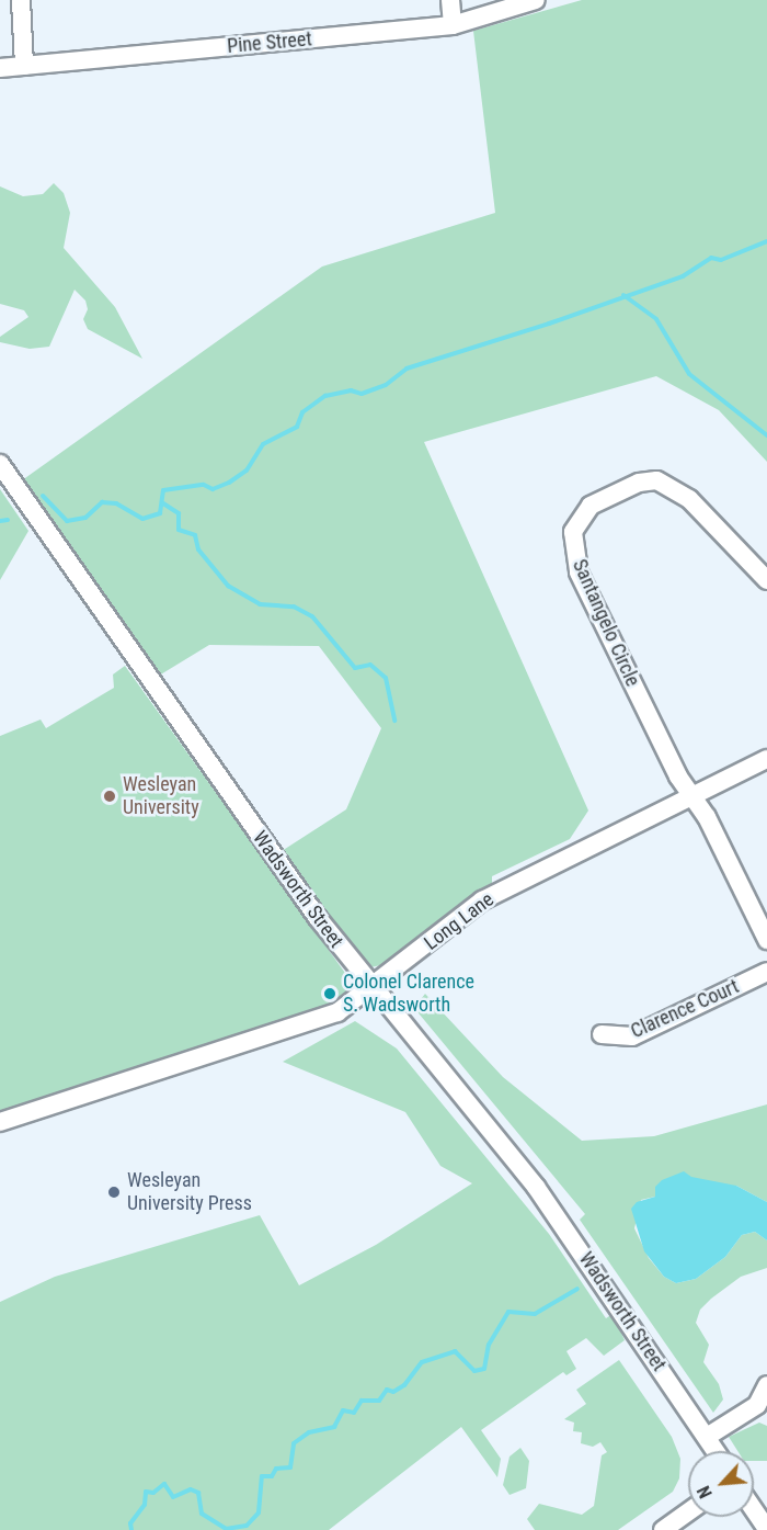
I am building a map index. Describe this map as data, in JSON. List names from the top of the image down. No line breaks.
{"streets":{"street":["Pine Street","Santangelo Circle","Wadsworth Street","Long Lane","Clarence Court"]},"crossings":[["Santangelo Circle","Long Lane"],["Wadsworth Street","Long Lane"]],"places":["Wesleyan University","Colonel Clarence S. Wadsworth","Wesleyan University Press"],"north":"bottom left"}
